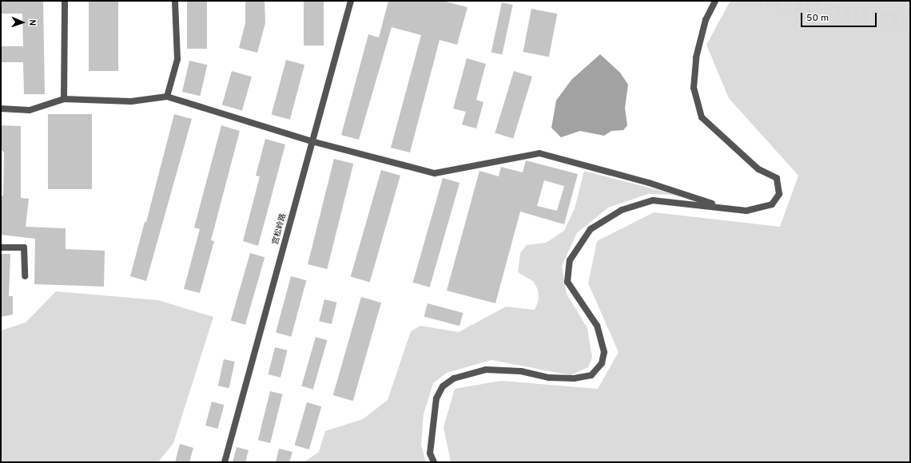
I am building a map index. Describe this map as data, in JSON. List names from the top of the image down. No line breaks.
{"streets":{"street":["宫松岭路"]},"scale_bar":"50 m","north":"right"}
